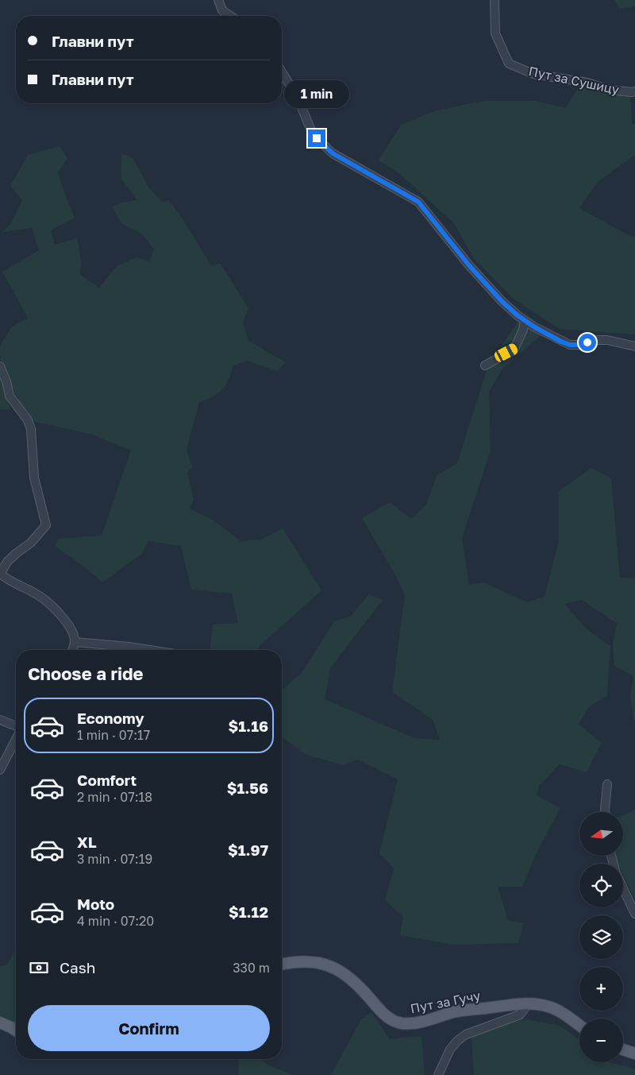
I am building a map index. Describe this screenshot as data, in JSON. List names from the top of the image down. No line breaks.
{"streets":{"main road":["Пут за Гучу"],"street":["Пут за Сушицу"]},"north":"left","page":{"banner":["Главни пут","Главни пут"],"bubble":"1 min","heading":"Choose a ride","list":[{"name":"Economy","note":"1 min · 07:17","value":"$1.16"},{"name":"Comfort","note":"2 min · 07:18","value":"$1.56"},{"name":"XL","note":"3 min · 07:19","value":"$1.97"},{"name":"Moto","note":"4 min · 07:20","value":"$1.12"}],"map_buttons":["+","−"],"pay":["Cash","330 m"],"buttons":"Confirm"}}
